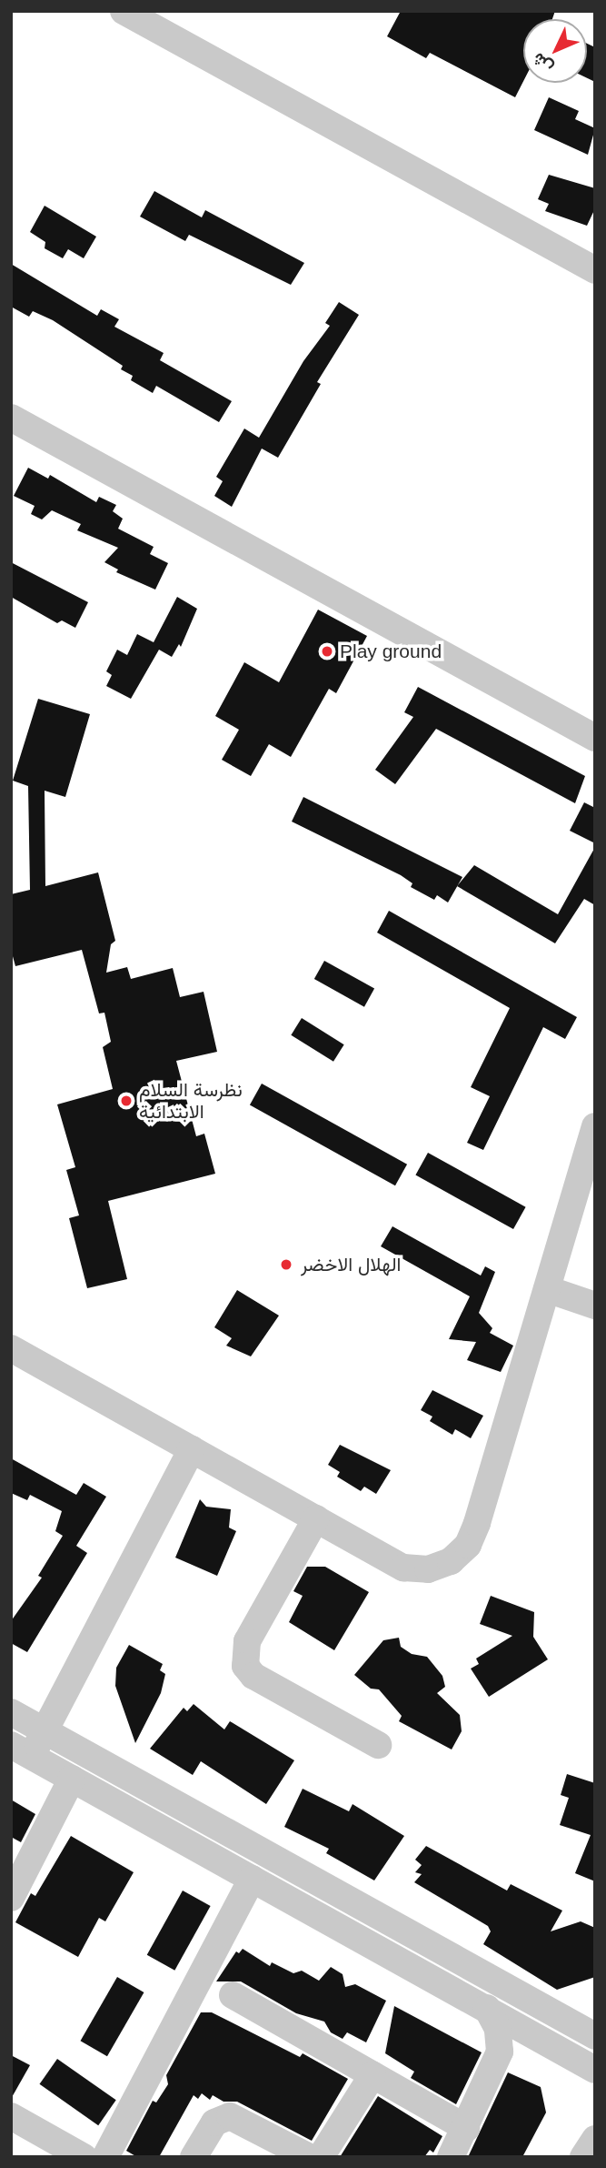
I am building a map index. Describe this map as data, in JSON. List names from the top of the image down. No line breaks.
{"places":["Play ground","نظرسة السلام الابتدائية","الهلال الاخضر"],"north":"bottom left"}
